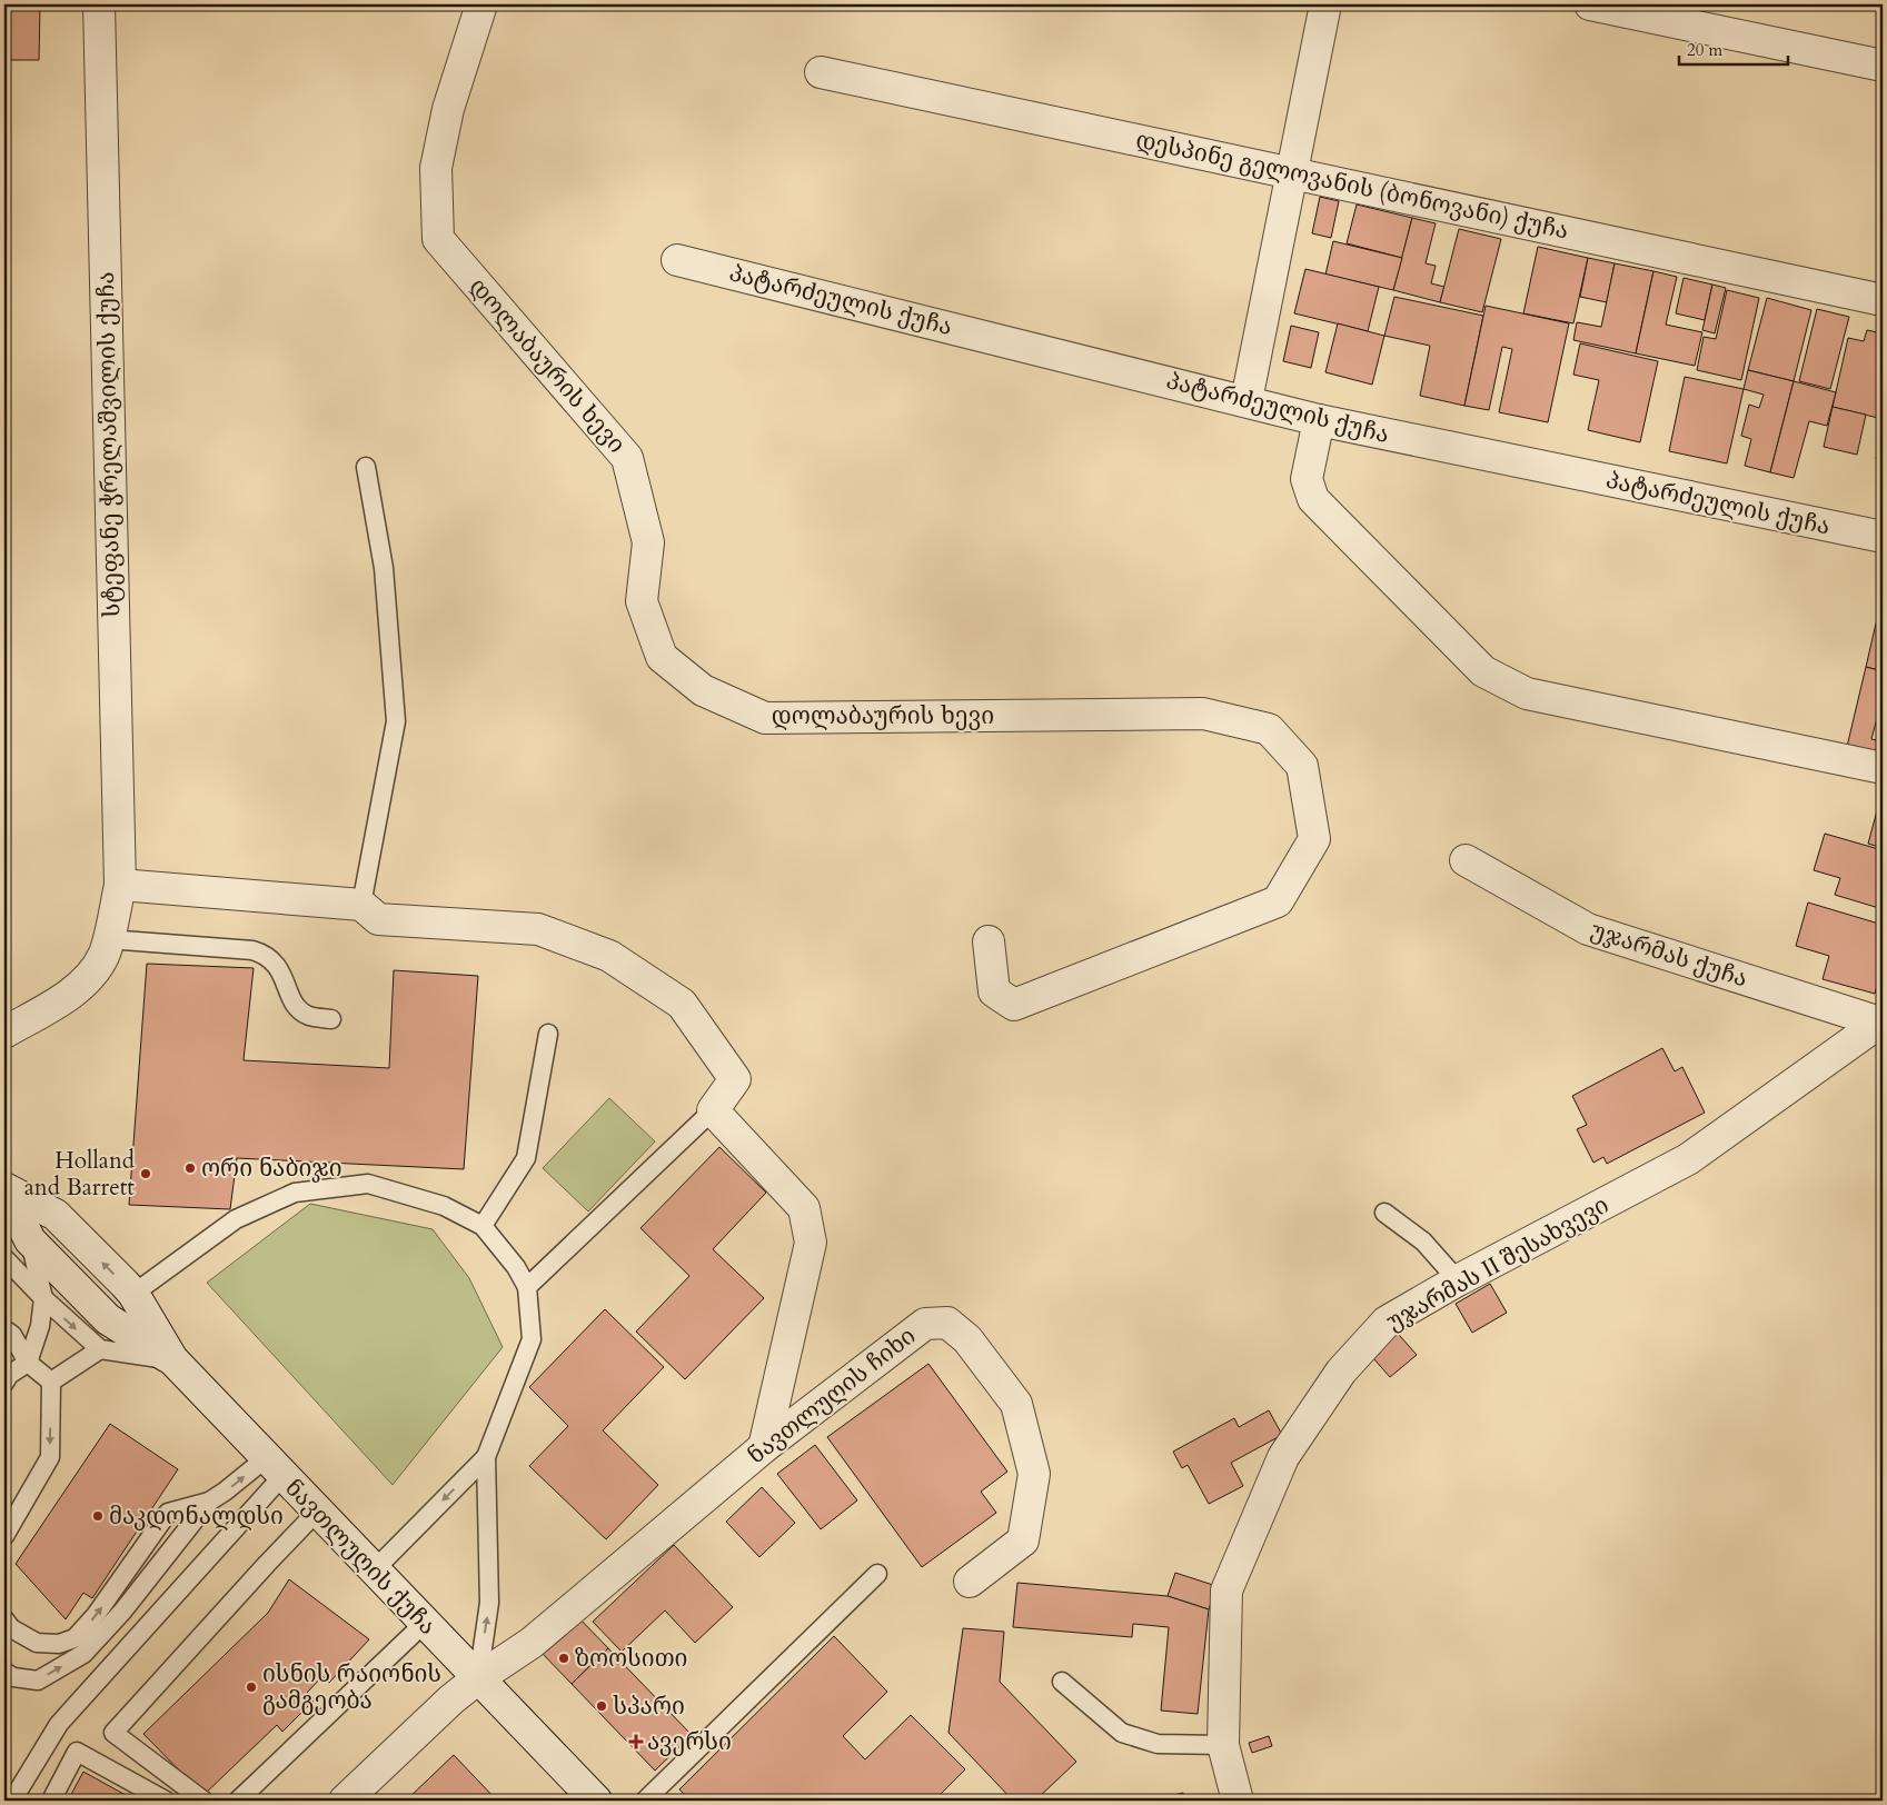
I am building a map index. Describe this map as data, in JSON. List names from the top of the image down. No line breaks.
{"streets":{"street":["დესპინე გელოვანის (ბონოვანი) ქუჩა","პატარძეულის ქუჩა","დოლაბაურის ხევი","სტეფანე ჭრელაშვილის ქუჩა","უჯარმას ქუჩა","უჯარმას II შესახვევი","ნავთლუღის ჩიხი","ნავთლუღის ქუჩა"]},"crossings":[["უჯარმას ქუჩა","უჯარმას II შესახვევი"],["ნავთლუღის ჩიხი","ნავთლუღის ქუჩა"]],"places":{"other":["ორი ნაბიჯი","Holland and Barrett","მაკდონალდსი","ზოოსითი","ისნის რაიონის გამგეობა","სპარი"],"health":["ავერსი"]},"scale_bar":"20 m"}
